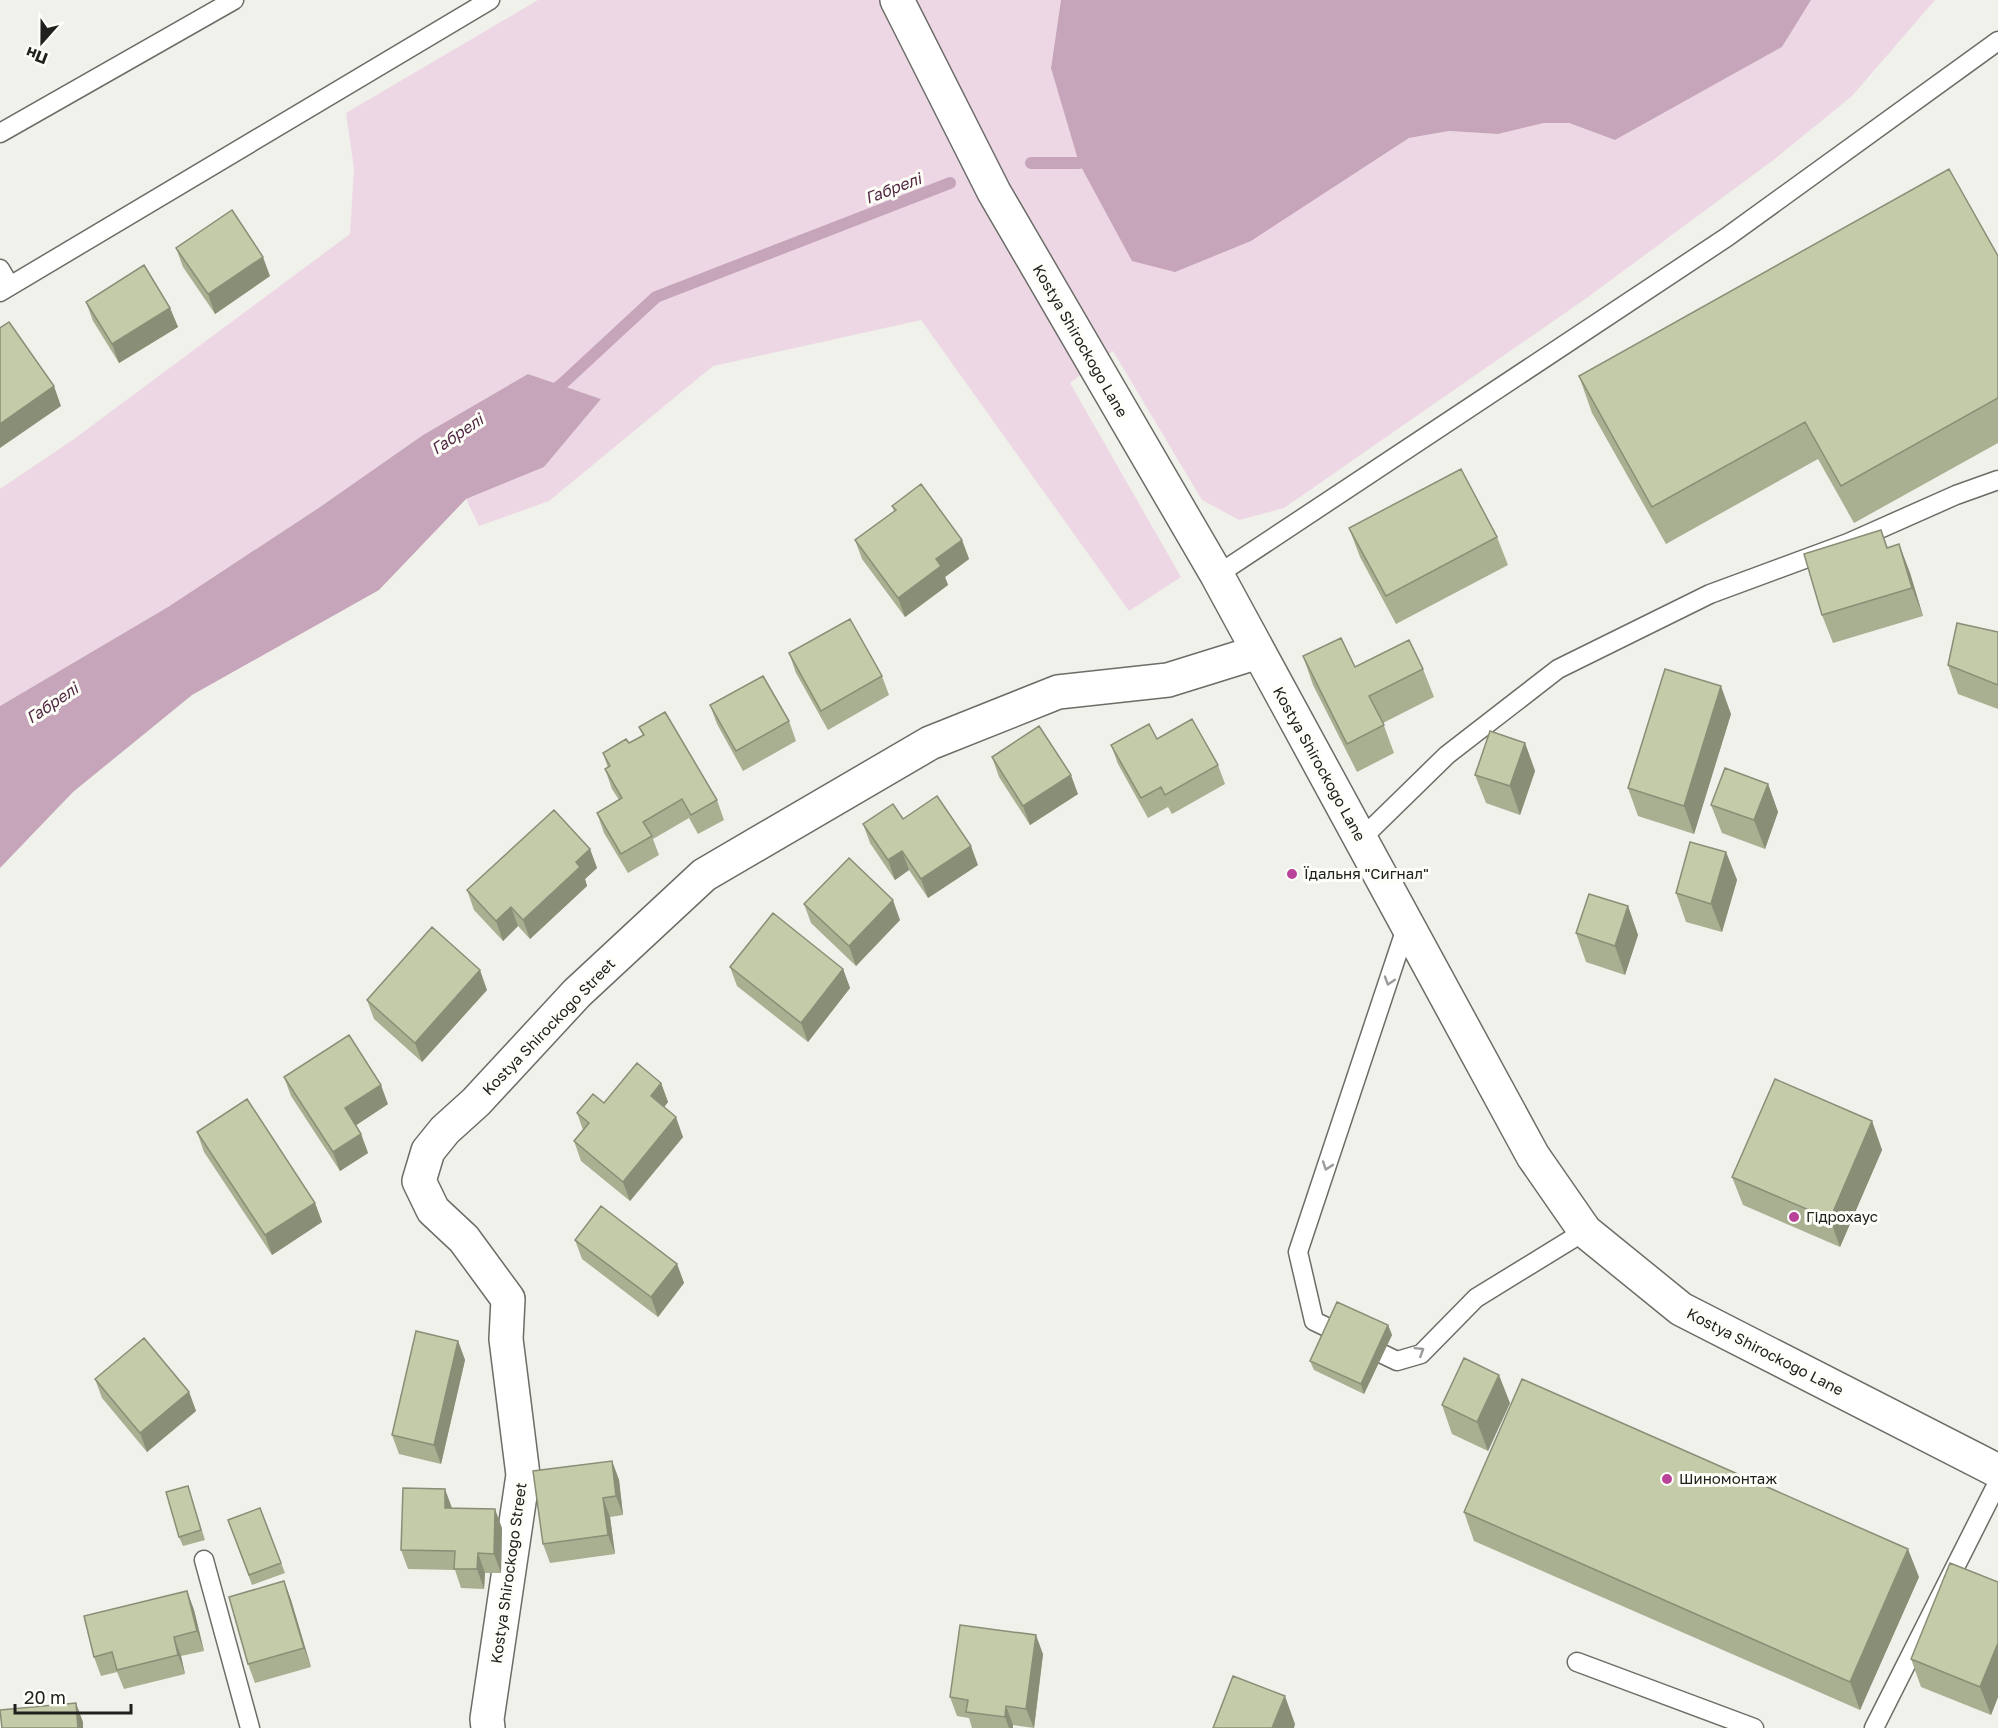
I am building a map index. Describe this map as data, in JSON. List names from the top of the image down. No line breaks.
{"streets":{"street":["Kostya Shirockogo Lane","Kostya Shirockogo Street"]},"crossings":[["Kostya Shirockogo Lane","Kostya Shirockogo Street"]],"water":["Габрелі"],"places":["Їдальня \"Сигнал\"","Гідрохаус","Шиномонтаж"],"scale_bar":"20 m","north":"bottom"}
